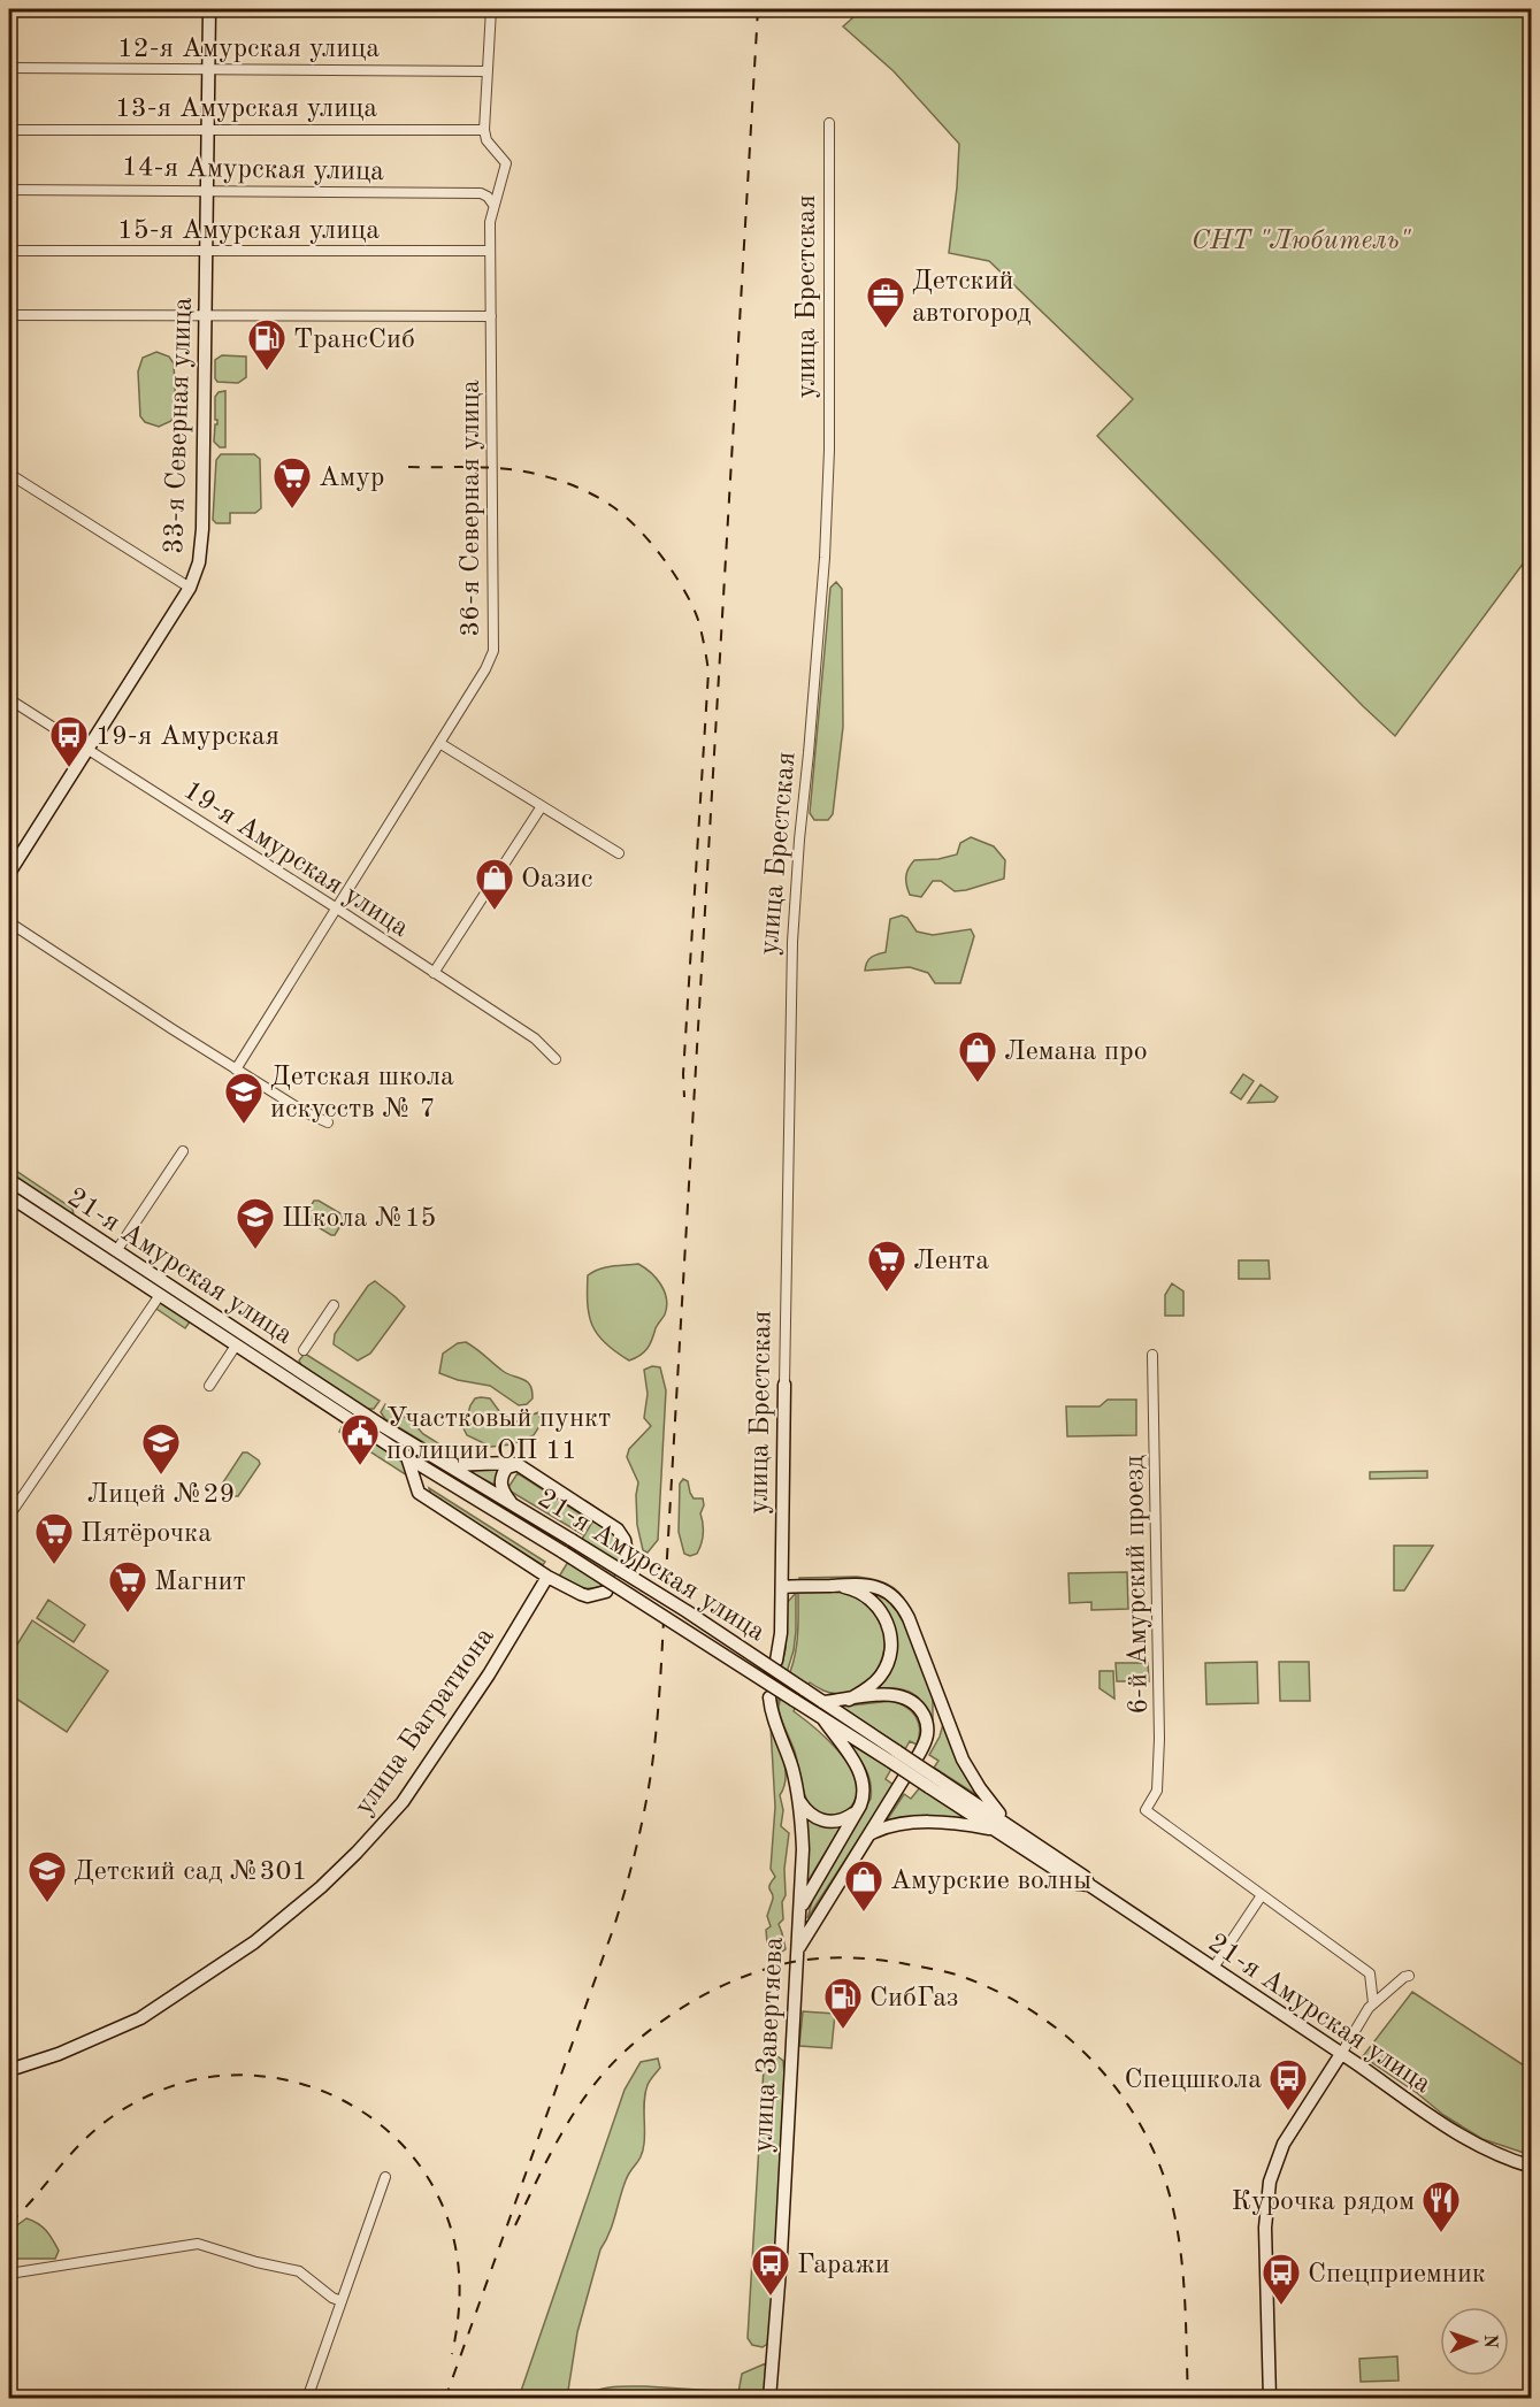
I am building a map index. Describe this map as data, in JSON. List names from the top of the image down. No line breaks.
{"streets":{"main road":["улица Брестская","33-я Северная улица","21-я Амурская улица","улица Багратиона","улица Завертяева"],"street":["12-я Амурская улица","13-я Амурская улица","14-я Амурская улица","15-я Амурская улица","36-я Северная улица","19-я Амурская улица","6-й Амурский проезд"]},"crossings":[["12-я Амурская улица","33-я Северная улица"],["13-я Амурская улица","33-я Северная улица"],["13-я Амурская улица","36-я Северная улица"],["14-я Амурская улица","33-я Северная улица"],["14-я Амурская улица","36-я Северная улица"],["15-я Амурская улица","33-я Северная улица"],["15-я Амурская улица","36-я Северная улица"],["33-я Северная улица","19-я Амурская улица"],["36-я Северная улица","19-я Амурская улица"]],"parks":["СНТ \"Любитель\""],"places":{"office":["Детский автогород"],"fuel station":["ТрансСиб","СибГаз"],"supermarket":["Амур","Лента","Пятёрочка","Магнит"],"bus stop":["19-я Амурская","Спецшкола","Гаражи","Спецприемник"],"shop":["Оазис","Лемана про","Амурские волны"],"school or university":["Детская школа искусств № 7","Школа №15","Лицей №29","Детский сад №301"],"public building":["Участковый пункт полиции ОП 11"],"restaurant":["Курочка рядом"]},"north":"right"}
